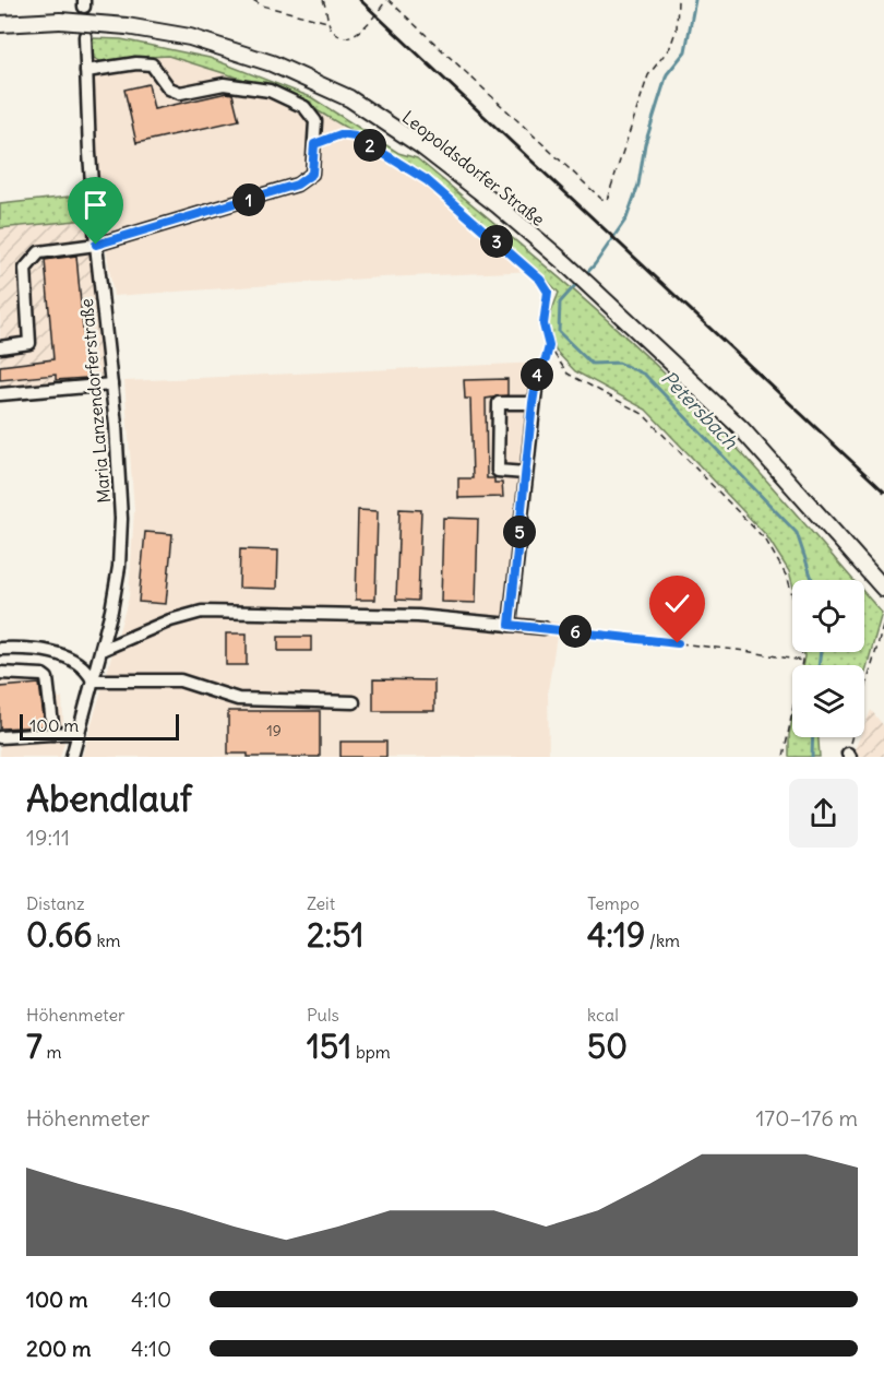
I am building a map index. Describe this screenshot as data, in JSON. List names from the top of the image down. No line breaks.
{"streets":{"main road":["Leopoldsdorfer Straße"],"street":["Maria Lanzendorferstraße"]},"water":["Petersbach"],"house_numbers":["19"],"scale_bar":"100 m","page":{"pins":["2","1","3","4","5","6"],"scale":"100 m","heading":["Abendlauf","19:11"],"stats":[["Distanz","0.66 km"],["Zeit","2:51"],["Tempo","4:19 /km"],["Höhenmeter","7 m"],["Puls","151 bpm"],["kcal","50"]],"chart":["Höhenmeter","170–176 m"],"list":[{"name":"100 m","note":"4:10"},{"name":"200 m","note":"4:10"}]}}
